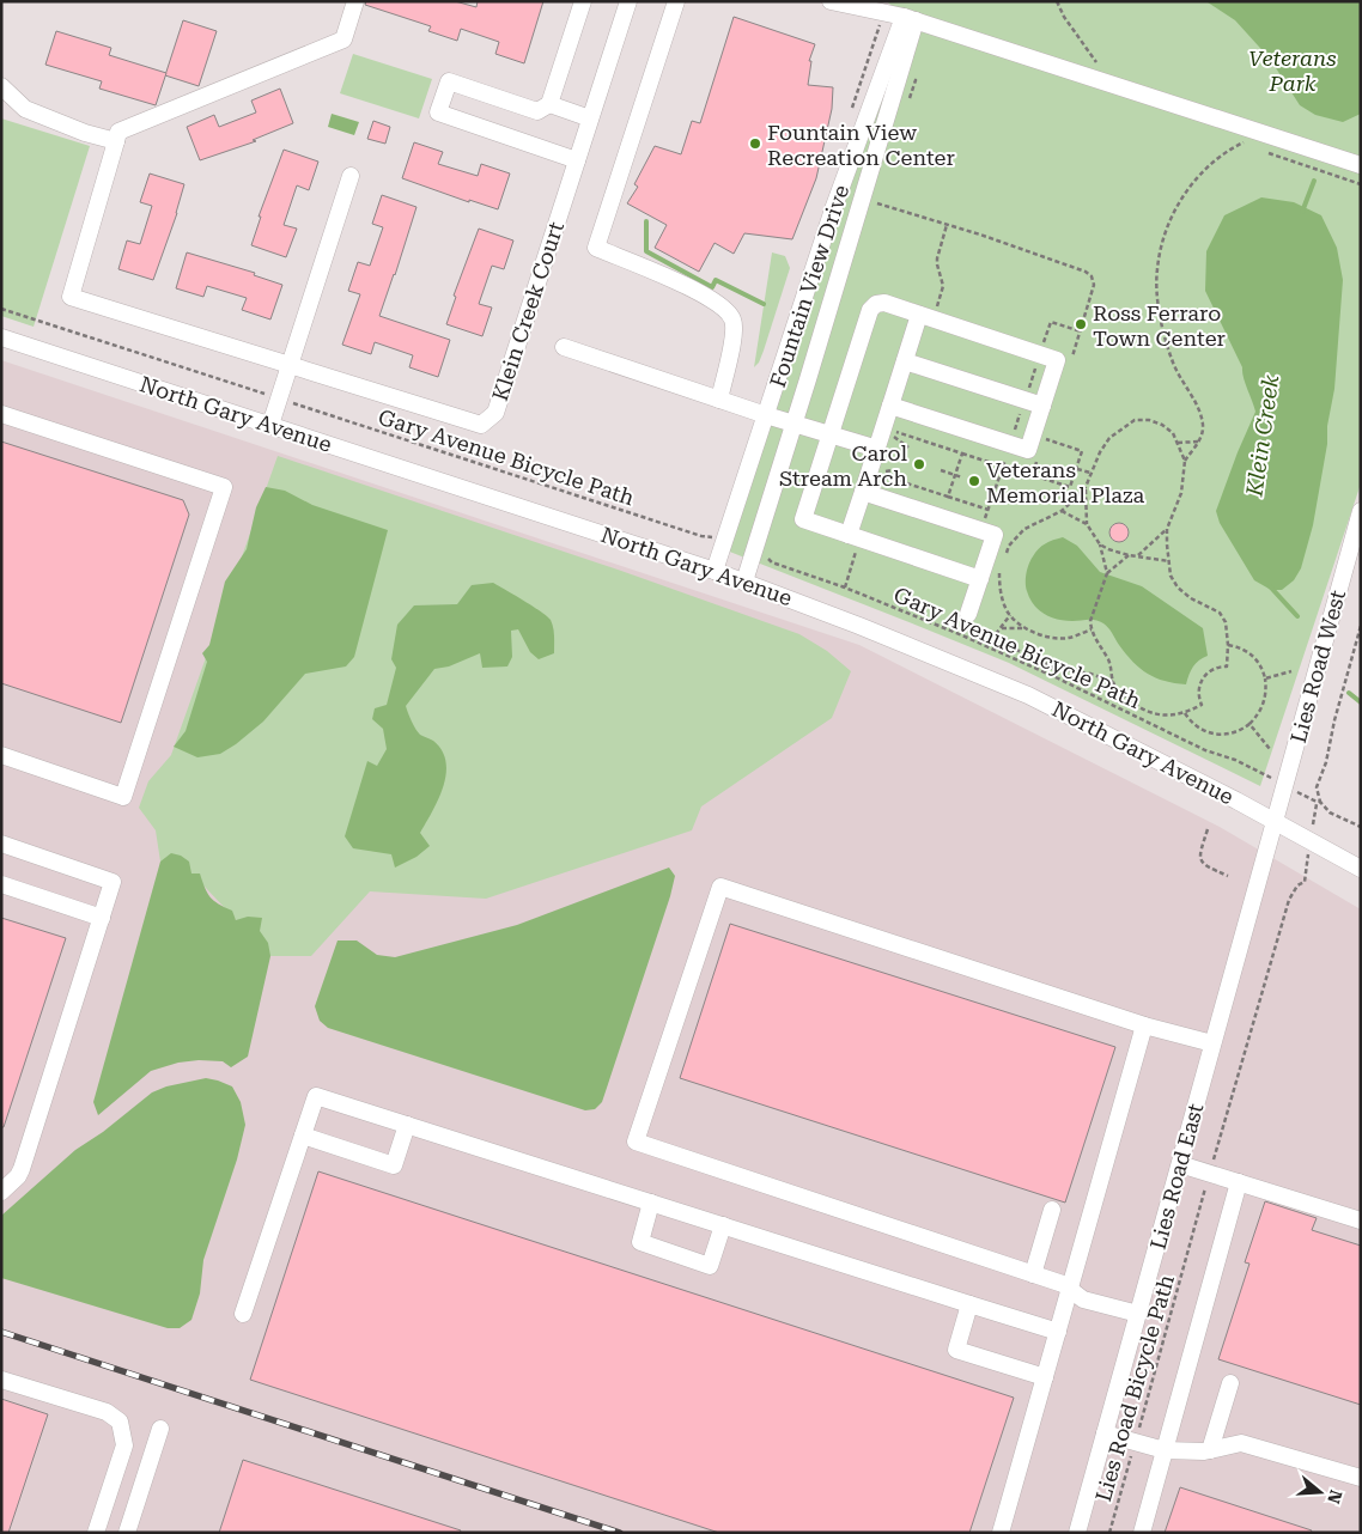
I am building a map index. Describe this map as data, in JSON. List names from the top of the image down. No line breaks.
{"streets":{"street":["Fountain View Drive","Klein Creek Court","North Gary Avenue","Lies Road West","Lies Road East"],"path":["Gary Avenue Bicycle Path","Lies Road Bicycle Path"]},"crossings":[["Fountain View Drive","North Gary Avenue"],["North Gary Avenue","Lies Road West"],["North Gary Avenue","Lies Road East"],["Lies Road West","Lies Road East"]],"water":["Klein Creek"],"parks":["Veterans Park"],"places":["Fountain View Recreation Center","Ross Ferraro Town Center","Carol Stream Arch","Veterans Memorial Plaza"],"north":"right"}
